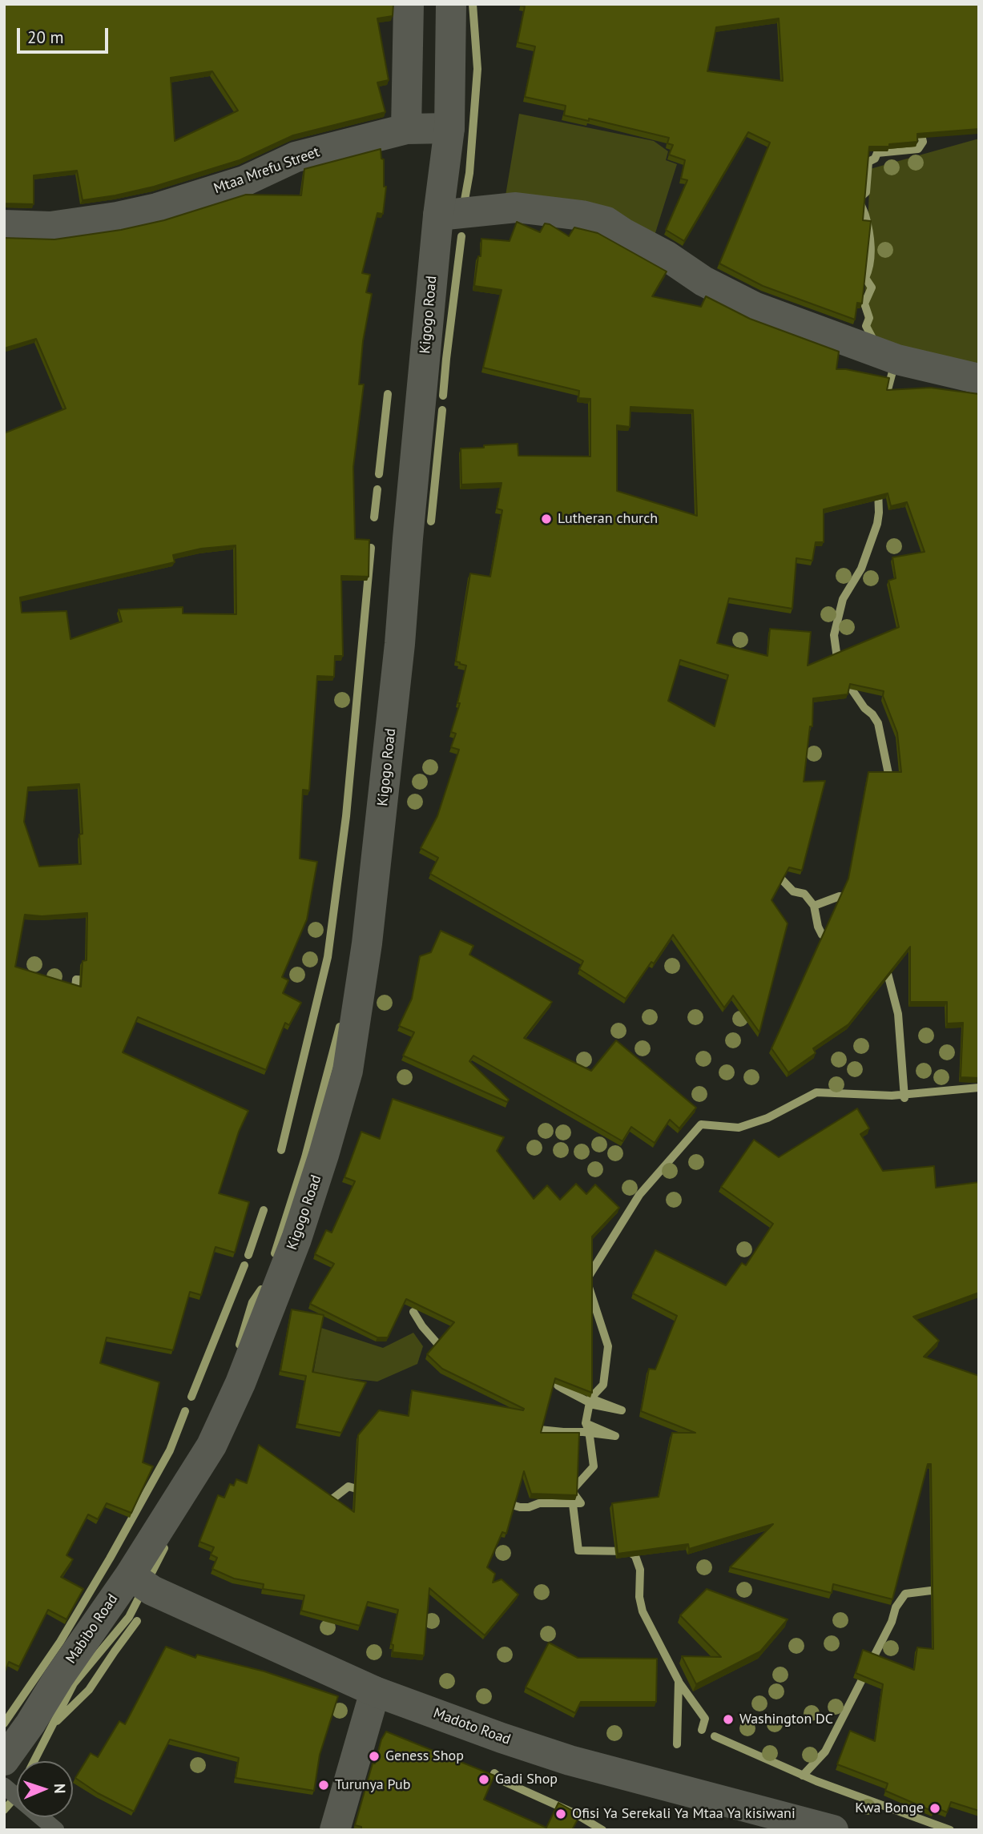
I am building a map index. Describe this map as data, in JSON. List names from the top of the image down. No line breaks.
{"streets":{"main road":["Mtaa Mrefu Street","Kigogo Road","Mabibo Road","Madoto Road"]},"crossings":[["Mtaa Mrefu Street","Kigogo Road"],["Kigogo Road","Mabibo Road"],["Mabibo Road","Madoto Road"]],"places":["Lutheran church","Washington DC","Geness Shop","Gadi Shop","Turunya Pub","Kwa Bonge","Ofisi Ya Serekali Ya Mtaa Ya kisiwani"],"scale_bar":"20 m","north":"right"}
